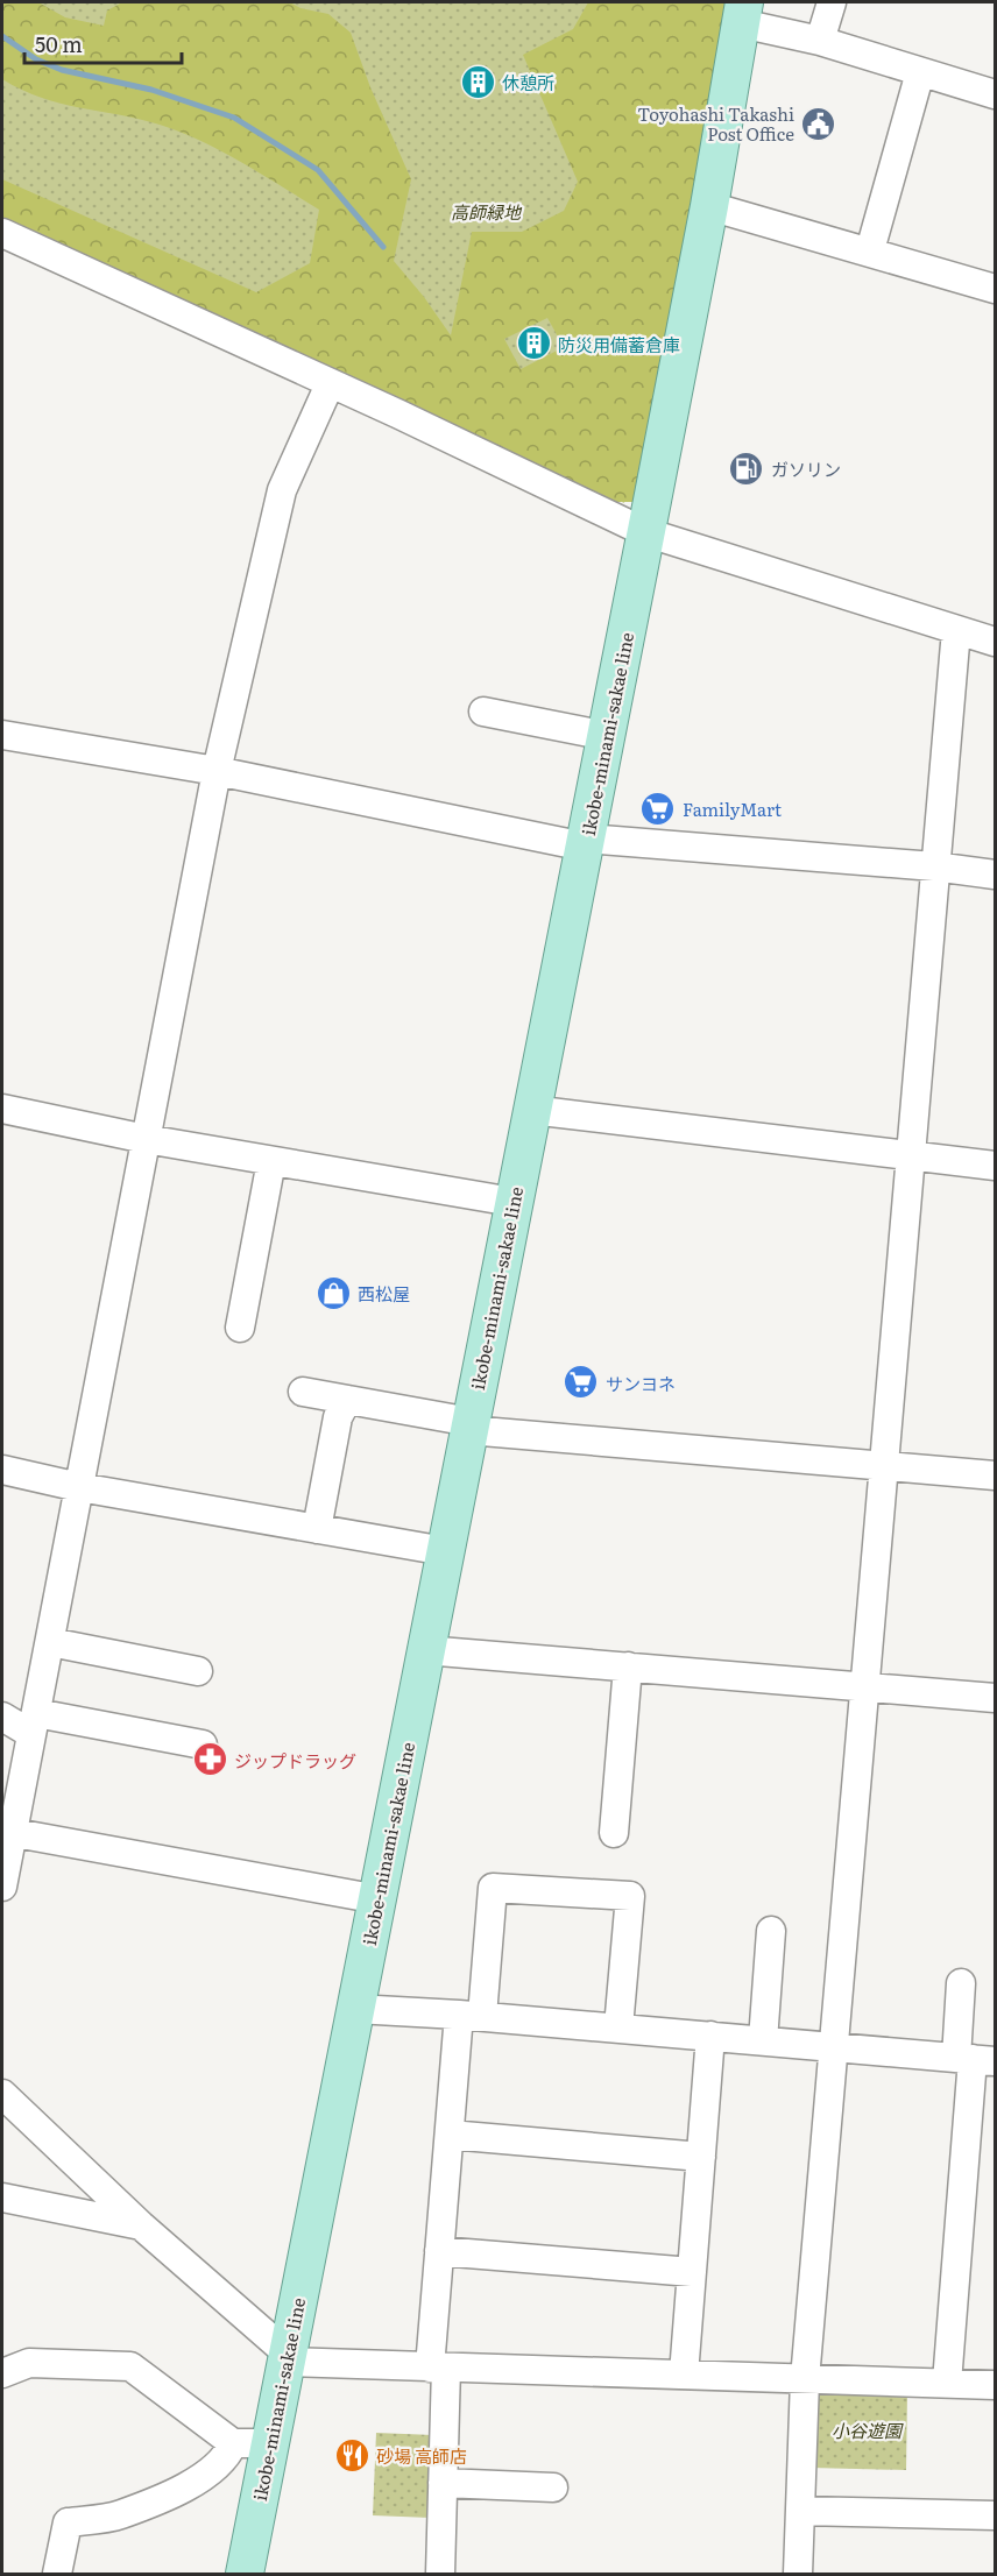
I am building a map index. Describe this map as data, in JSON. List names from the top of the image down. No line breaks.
{"streets":{"main road":["ikobe-minami-sakae line"]},"parks":["高師緑地","小谷遊園"],"places":{"building":["休憩所","防災用備蓄倉庫"],"public building":["Toyohashi Takashi Post Office"],"fuel station":["ガソリン"],"supermarket":["FamilyMart","サンヨネ"],"shop":["西松屋"],"pharmacy":["ジップドラッグ"],"restaurant":["砂場 高師店"]},"scale_bar":"50 m"}
